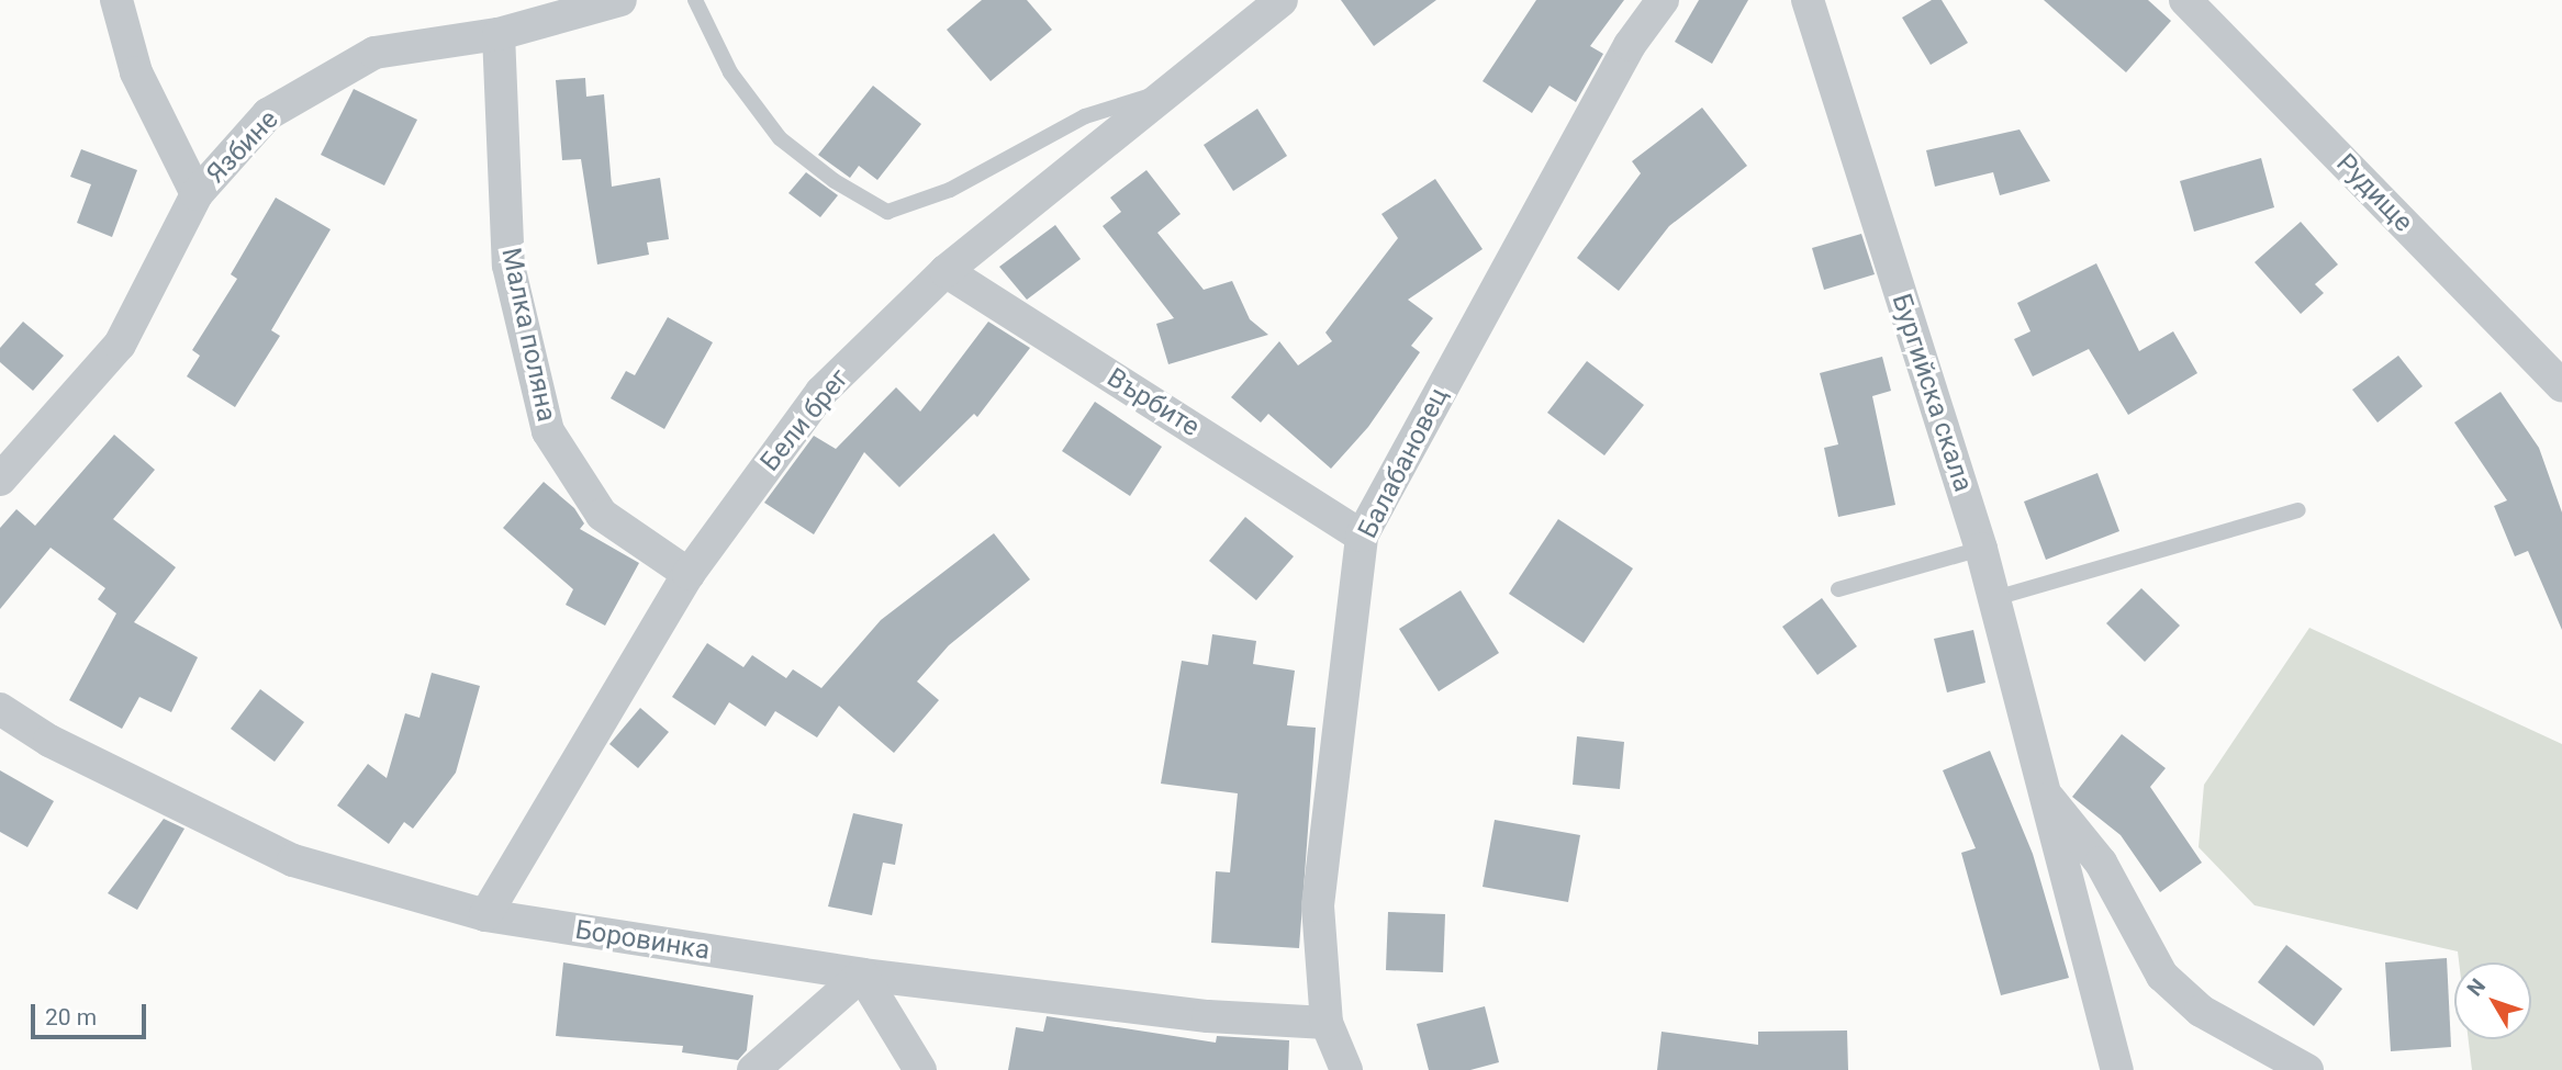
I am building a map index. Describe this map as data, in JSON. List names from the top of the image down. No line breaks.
{"streets":{"street":["Язбине","Рудище","Малка поляна","Бургийска скала","Върбите","Бели брег","Балабановец","Боровинка"]},"crossings":[["Язбине","Малка поляна"],["Малка поляна","Бели брег"],["Върбите","Бели брег"],["Върбите","Балабановец"],["Бели брег","Боровинка"],["Балабановец","Боровинка"]],"scale_bar":"20 m","north":"top left"}
